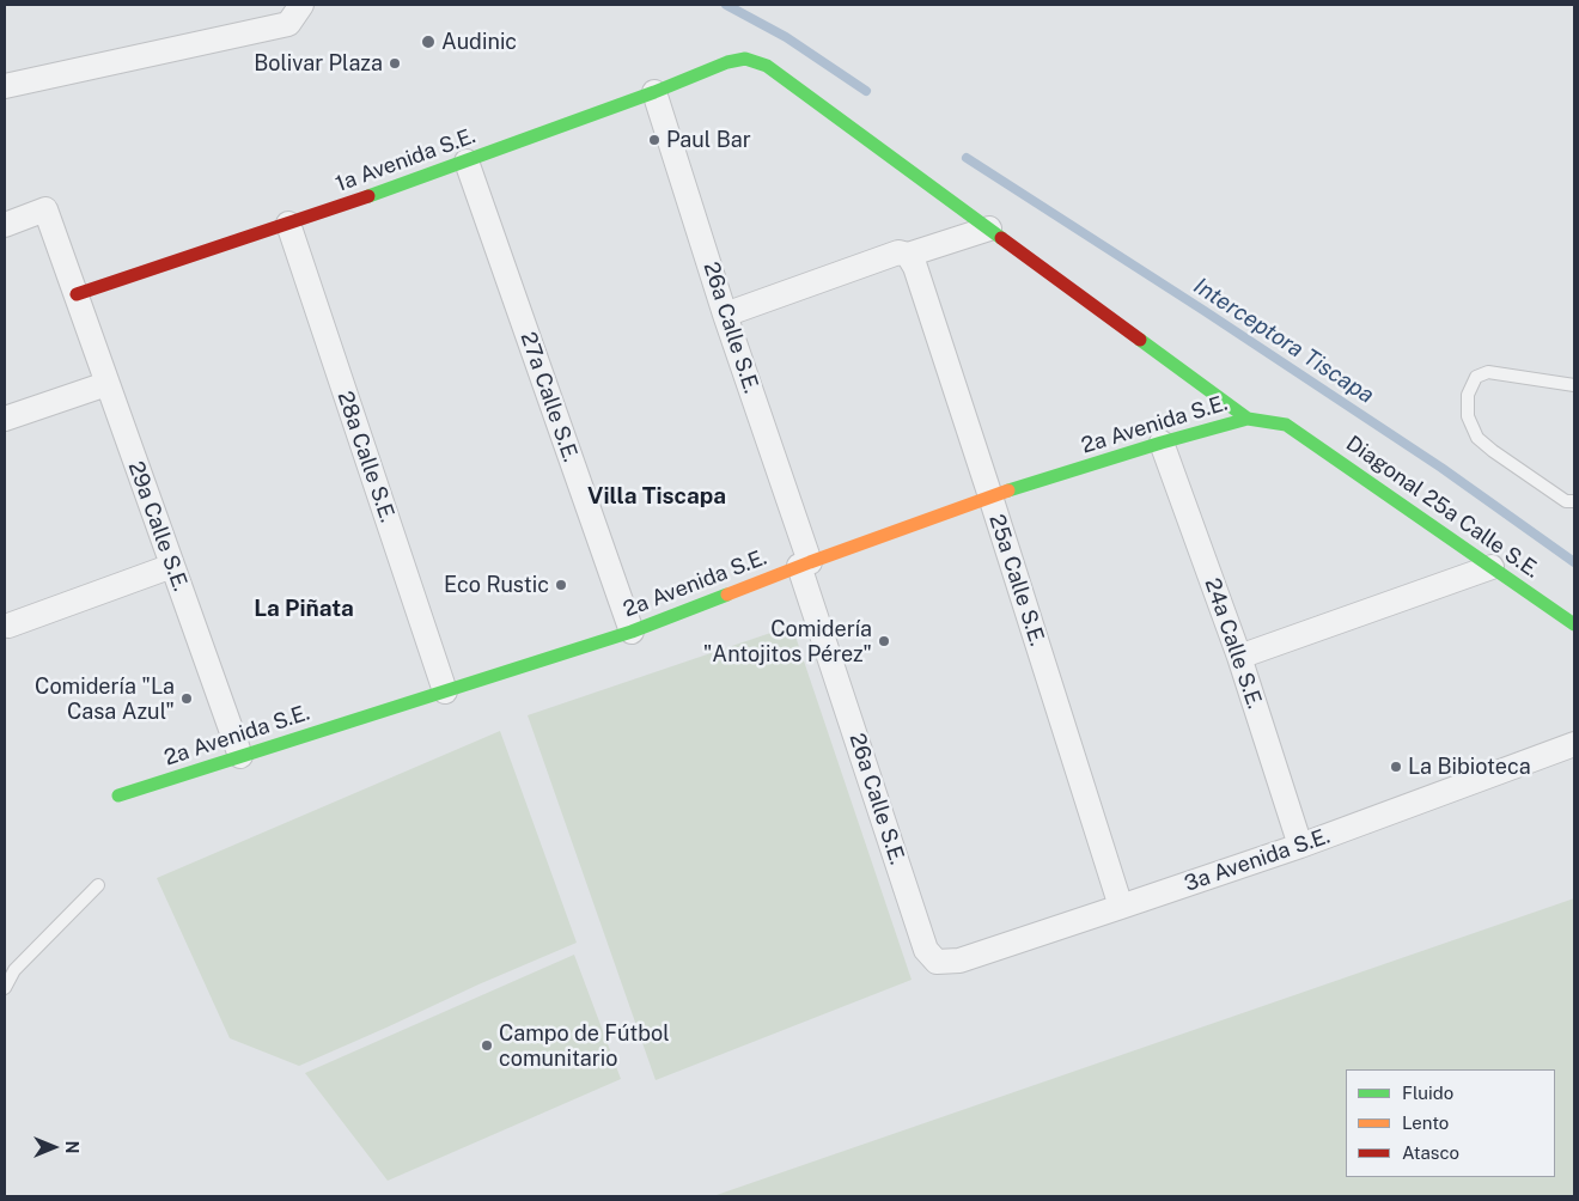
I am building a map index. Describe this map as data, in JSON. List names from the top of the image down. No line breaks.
{"streets":{"street":["1a Avenida S.E.","26a Calle S.E.","27a Calle S.E.","2a Avenida S.E.","28a Calle S.E.","Diagonal 25a Calle S.E.","29a Calle S.E.","25a Calle S.E.","24a Calle S.E.","3a Avenida S.E."]},"crossings":[["1a Avenida S.E.","26a Calle S.E."],["1a Avenida S.E.","27a Calle S.E."],["1a Avenida S.E.","28a Calle S.E."],["1a Avenida S.E.","29a Calle S.E."],["26a Calle S.E.","2a Avenida S.E."],["26a Calle S.E.","3a Avenida S.E."],["27a Calle S.E.","2a Avenida S.E."],["2a Avenida S.E.","28a Calle S.E."],["2a Avenida S.E.","Diagonal 25a Calle S.E."],["2a Avenida S.E.","29a Calle S.E."],["2a Avenida S.E.","25a Calle S.E."],["2a Avenida S.E.","24a Calle S.E."],["25a Calle S.E.","3a Avenida S.E."],["24a Calle S.E.","3a Avenida S.E."]],"districts":["Villa Tiscapa","La Piñata"],"water":["Interceptora Tiscapa"],"places":["Audinic","Bolivar Plaza","Paul Bar","Eco Rustic","Comidería \"Antojitos Pérez\"","Comidería \"La Casa Azul\"","La Bibioteca","Campo de Fútbol comunitario"],"legend":["Fluido","Lento","Atasco"],"north":"right"}
